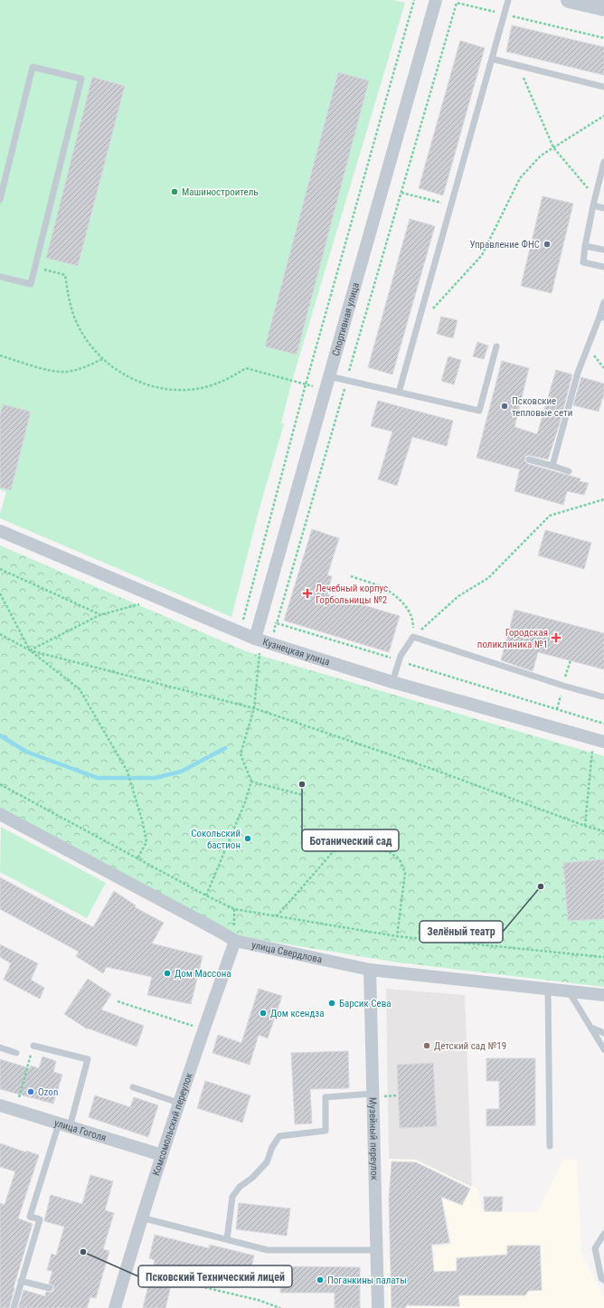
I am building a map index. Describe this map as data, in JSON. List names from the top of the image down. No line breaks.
{"streets":{"street":["Спортивная улица","Кузнецкая улица","улица Свердлова","Комсомольский переулок","улица Гоголя","Музейный переулок"]},"crossings":[["Спортивная улица","Кузнецкая улица"],["улица Свердлова","Комсомольский переулок"],["улица Свердлова","Музейный переулок"],["Комсомольский переулок","улица Гоголя"]],"places":{"other":["Машиностроитель","Управление ФНС","Псковские тепловые сети","Ботанический сад","Сокольский бастион","Зелёный театр","Дом Масcона","Барсик Сева","Дом ксендза","Детский сад №19","Ozon","Псковский Технический лицей","Поганкины палаты"],"health":["Лечебный корпус Горбольницы №2","Городская поликлиника №1"]}}
